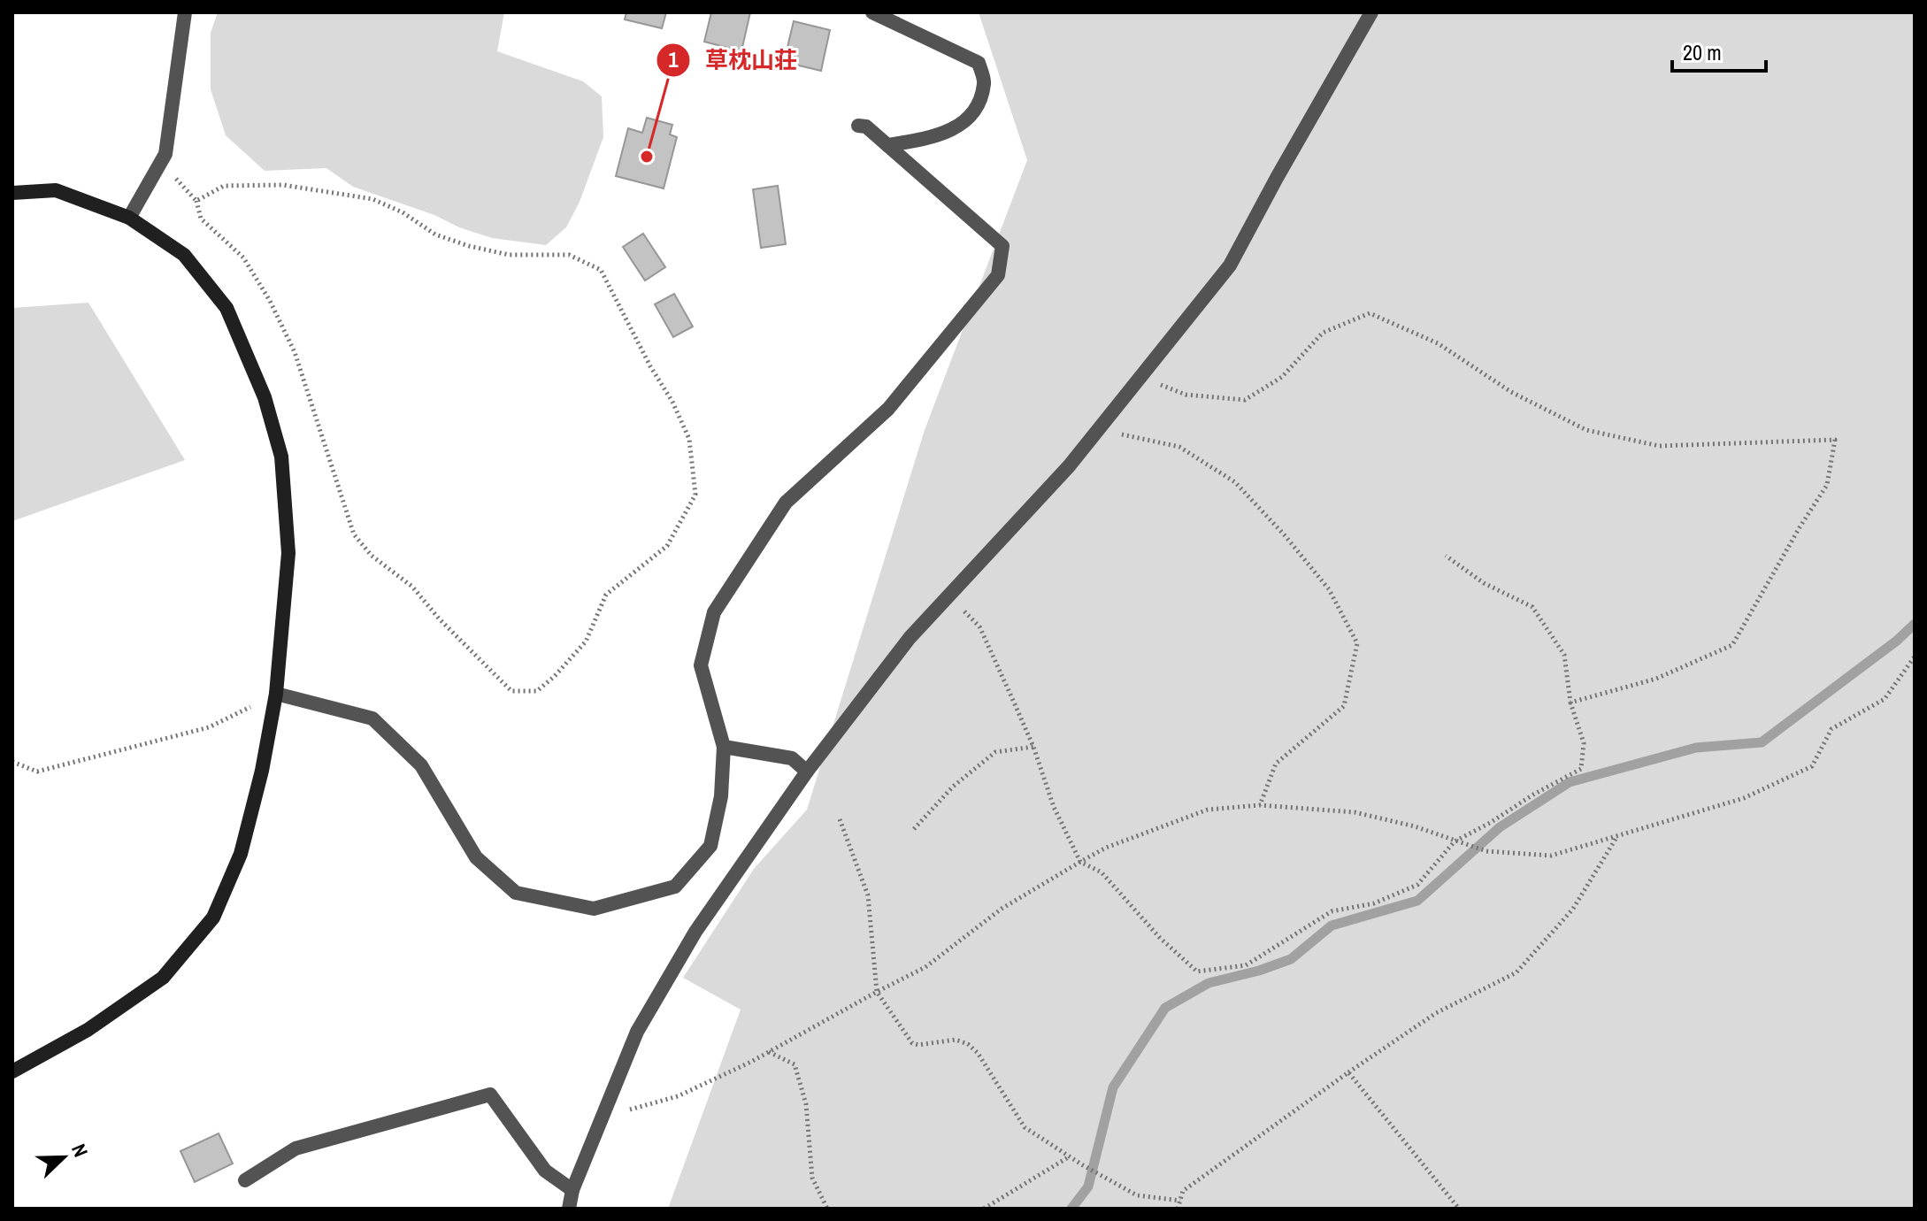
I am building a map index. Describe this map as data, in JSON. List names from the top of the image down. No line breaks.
{"places":["草枕山荘"],"scale_bar":"20 m","north":"top right"}
